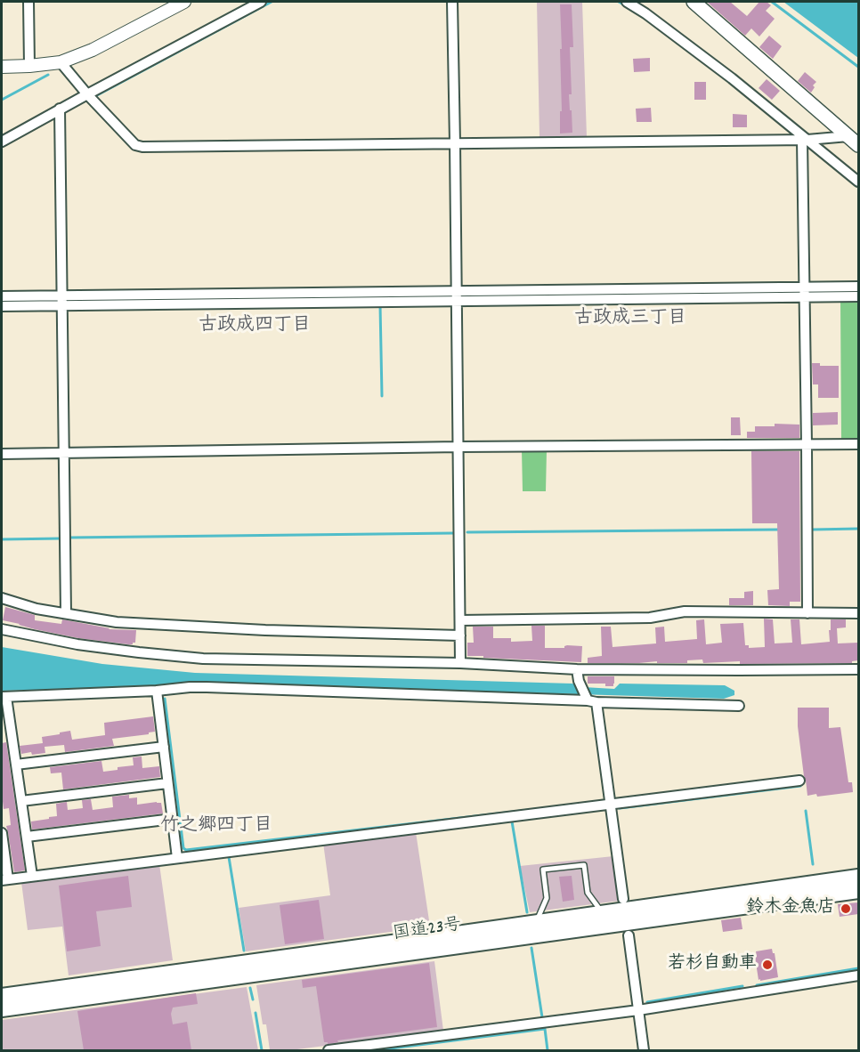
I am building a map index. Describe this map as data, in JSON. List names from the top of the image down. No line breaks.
{"streets":{"highway":["国道23号"]},"districts":["古政成三丁目","古政成四丁目","竹之郷四丁目"],"places":["鈴木金魚店","若杉自動車"]}
